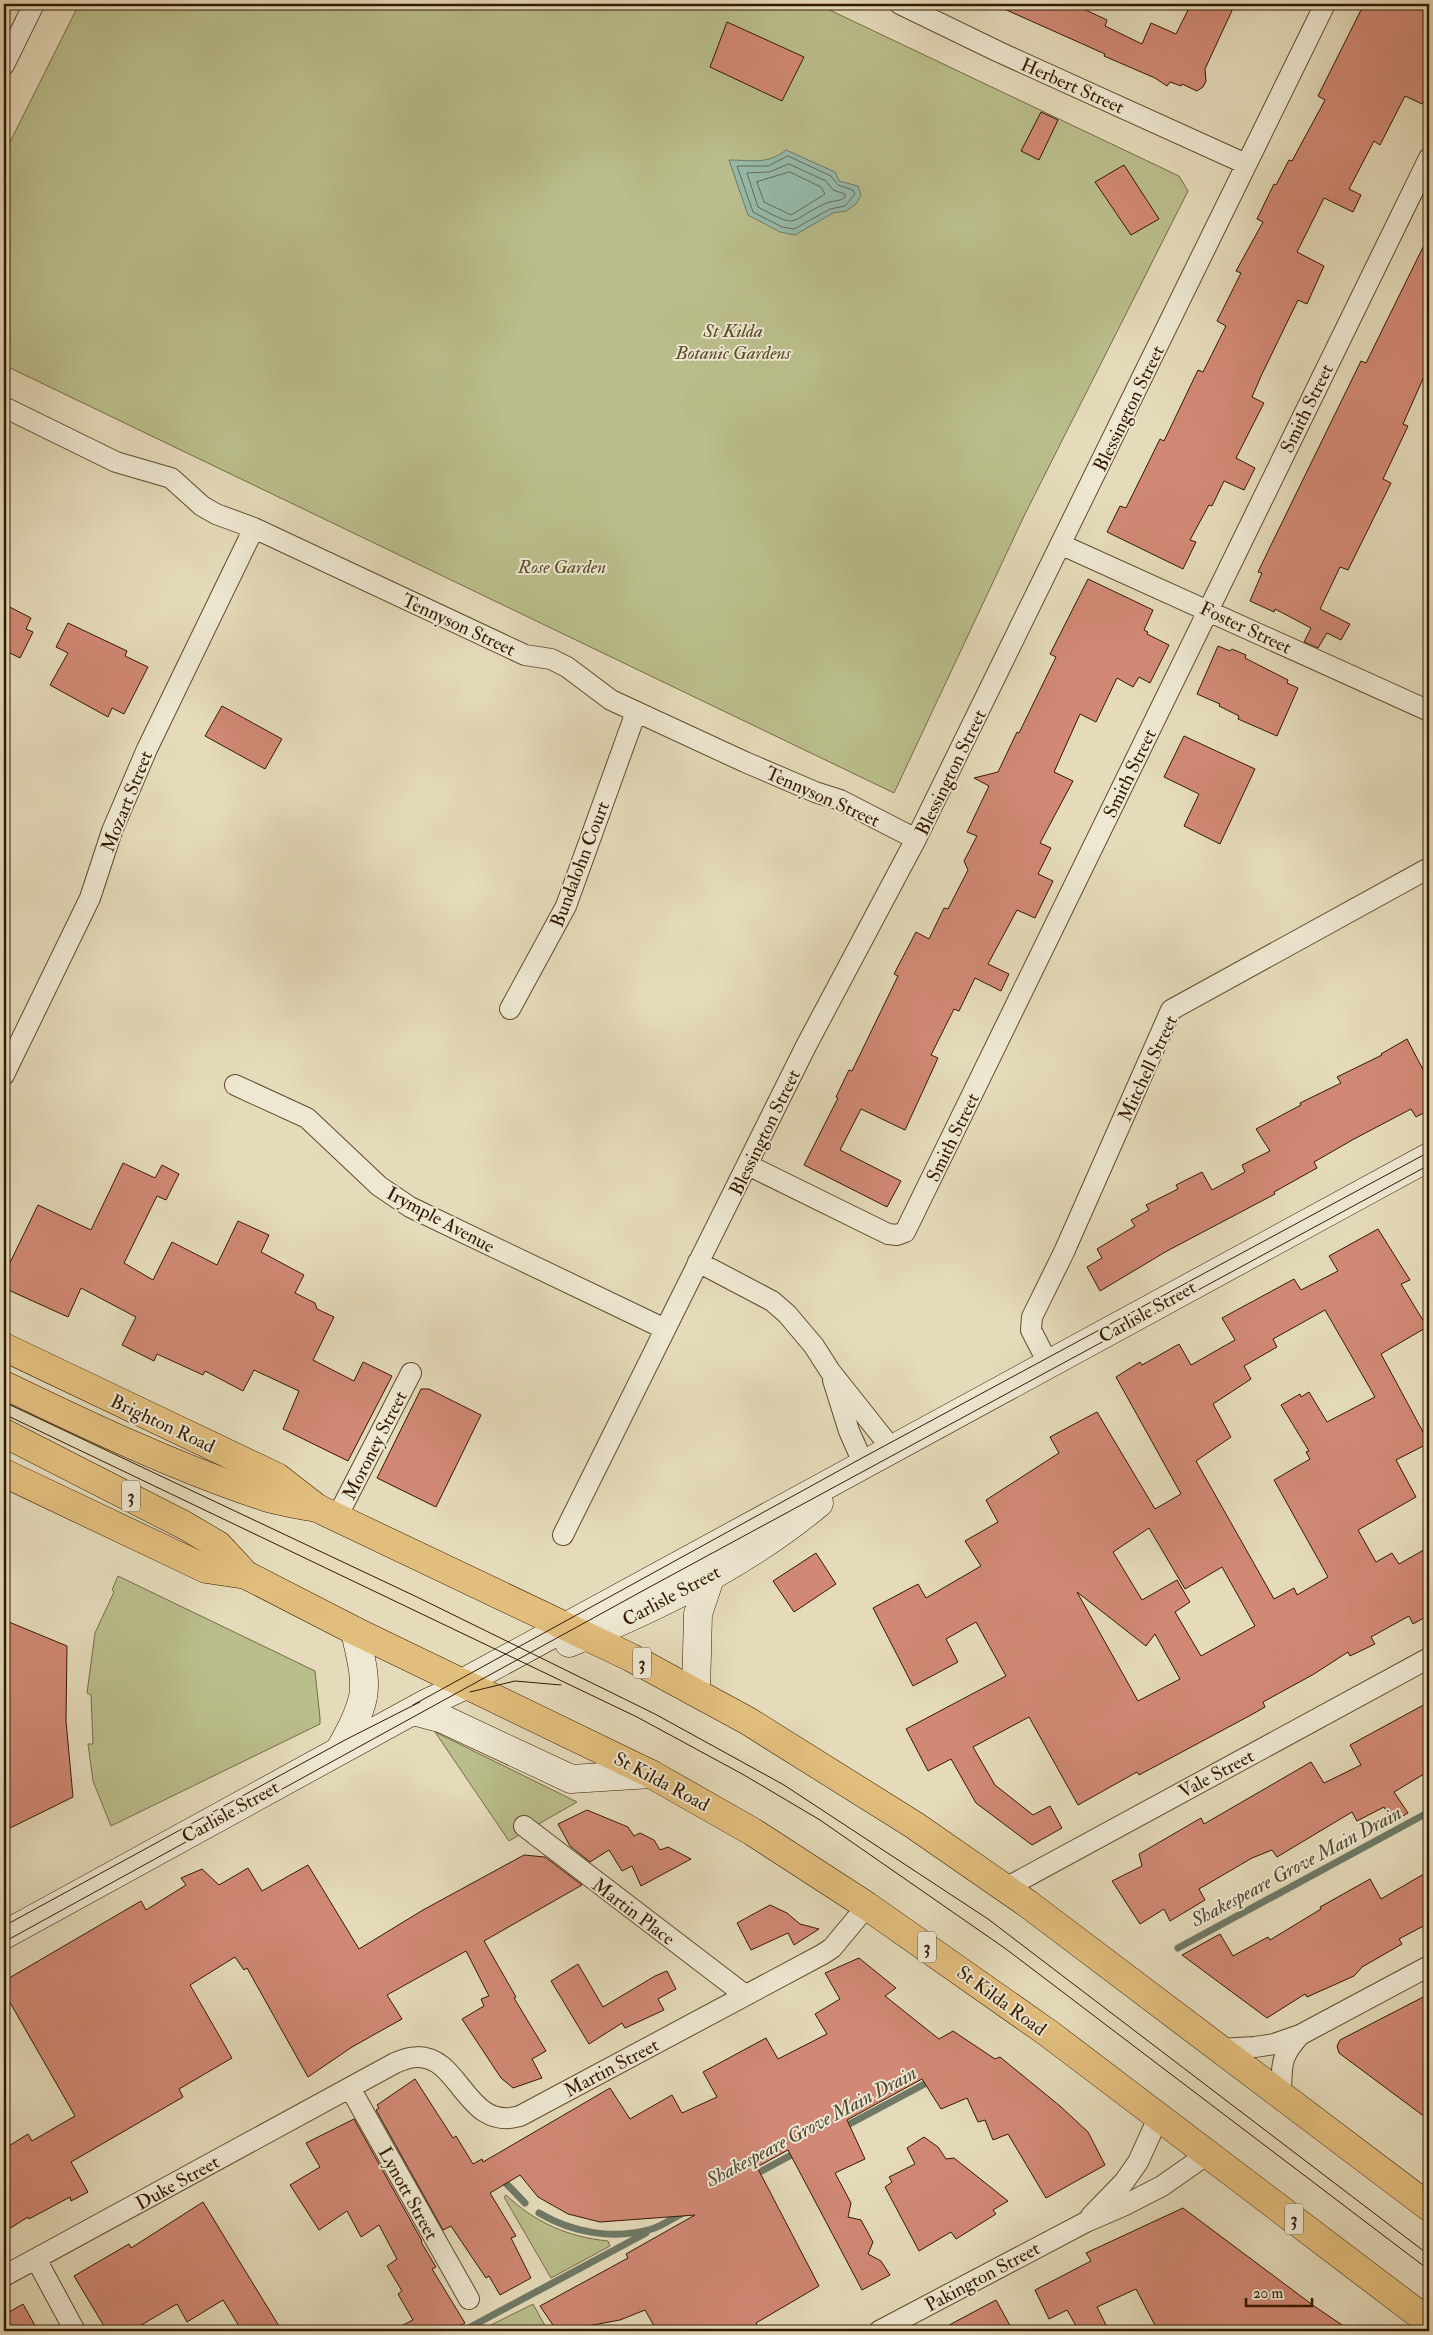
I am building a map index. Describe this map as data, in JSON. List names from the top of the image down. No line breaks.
{"streets":{"main road":["Carlisle Street","Brighton Road","3","St Kilda Road"],"street":["Herbert Street","Blessington Street","Smith Street","Tennyson Street","Foster Street","Mozart Street","Bundalohn Court","Mitchell Street","Irymple Avenue","Moroney Street","Vale Street","Martin Place","Martin Street","Duke Street","Lynott Street","Pakington Street"]},"crossings":[["Herbert Street","Blessington Street"],["Blessington Street","Smith Street"],["Blessington Street","Tennyson Street"],["Blessington Street","Foster Street"],["Blessington Street","Irymple Avenue"],["Smith Street","Foster Street"],["Tennyson Street","Mozart Street"],["Tennyson Street","Bundalohn Court"],["Mitchell Street","Carlisle Street"],["Carlisle Street","Brighton Road"],["Carlisle Street","3"],["Carlisle Street","St Kilda Road"],["Brighton Road","Moroney Street"],["Brighton Road","3"],["3","Vale Street"],["3","St Kilda Road"],["St Kilda Road","Martin Street"],["St Kilda Road","Pakington Street"],["Martin Place","Martin Street"],["Martin Street","Duke Street"],["Martin Street","Lynott Street"],["Duke Street","Lynott Street"]],"water":["Shakespeare Grove Main Drain"],"parks":["St Kilda Botanic Gardens","Rose Garden"],"scale_bar":"20 m"}
